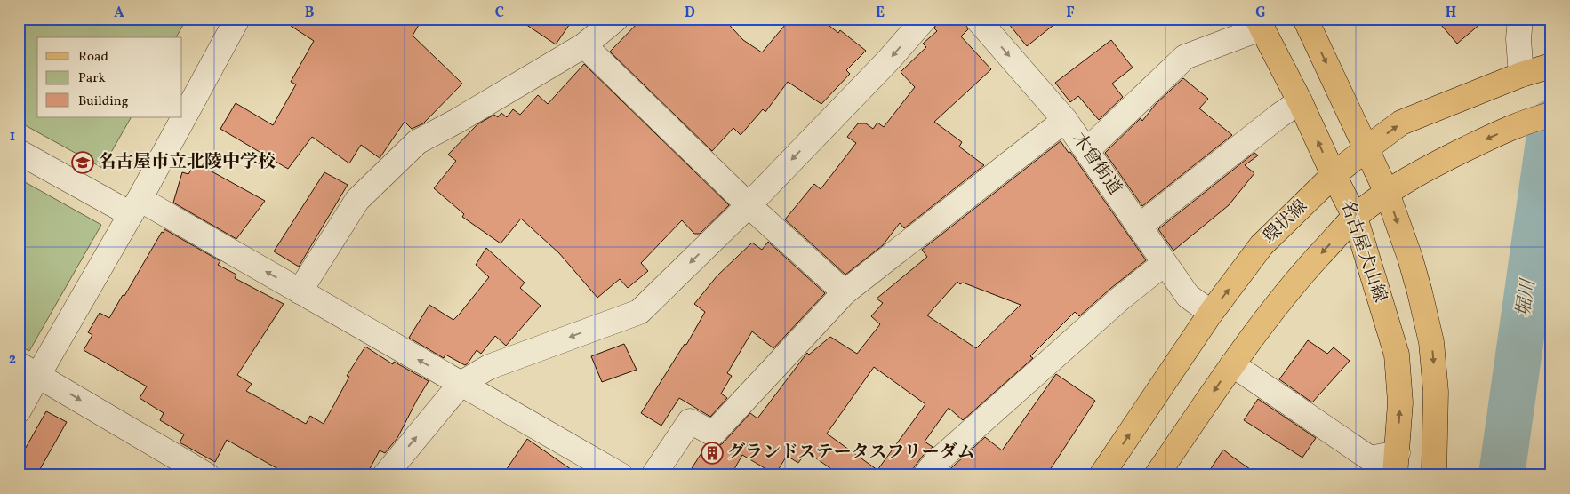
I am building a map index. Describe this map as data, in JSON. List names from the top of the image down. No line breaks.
{"streets":{"main road":["環状線","名古屋犬山線"],"street":["木曾街道"]},"crossings":[["木曾街道","環状線"],["環状線","名古屋犬山線"]],"one_way":["木曾街道"],"water":["堀川"],"places":{"school or university":["名古屋市立北陵中学校"],"building":["グランドステータスフリーダム"]},"legend":["Road","Park","Building"],"grid":{"columns":["A","B","C","D","E","F","G","H"],"rows":["1","2"]}}
